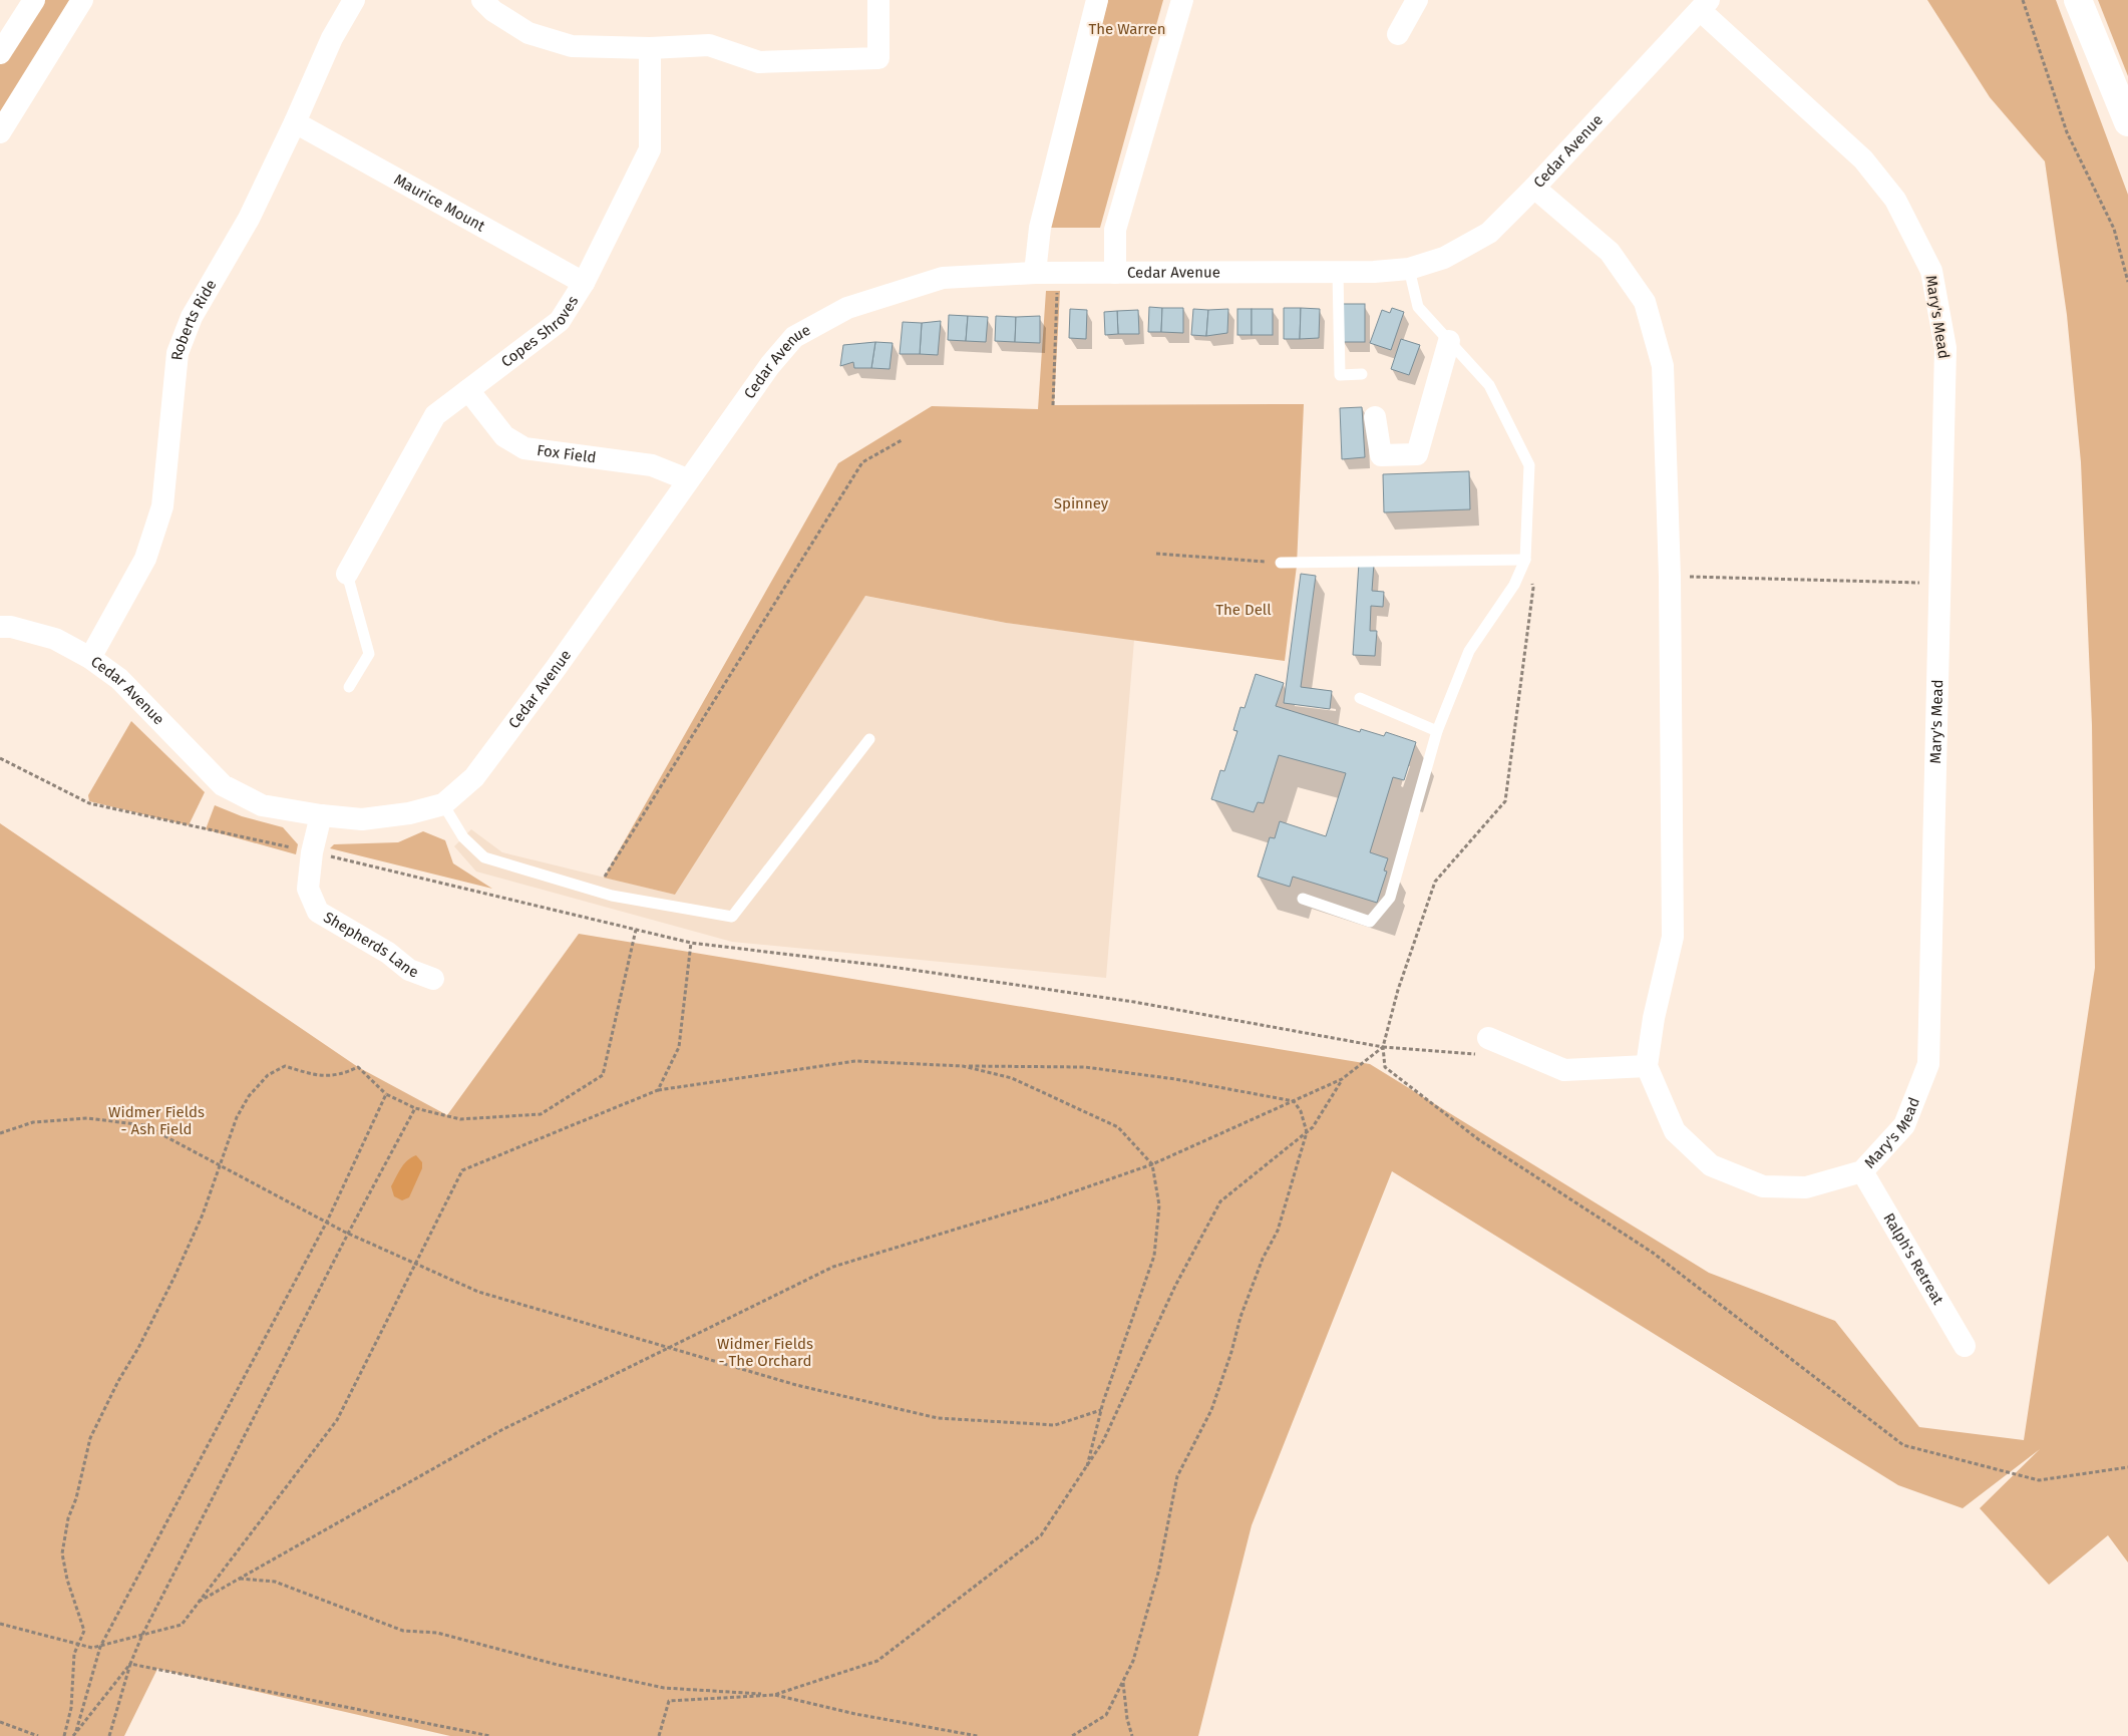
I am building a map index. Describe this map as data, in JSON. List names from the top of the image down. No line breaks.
{"streets":{"street":["Cedar Avenue","Maurice Mount","Mary's Mead","Roberts Ride","Copes Shroves","Fox Field","Shepherds Lane","Ralph's Retreat"]},"crossings":[["Cedar Avenue","Mary's Mead"],["Cedar Avenue","Roberts Ride"],["Cedar Avenue","Fox Field"],["Cedar Avenue","Shepherds Lane"],["Maurice Mount","Roberts Ride"],["Maurice Mount","Copes Shroves"],["Mary's Mead","Ralph's Retreat"],["Copes Shroves","Fox Field"]],"parks":["The Warren","Spinney","The Dell","Widmer Fields - Ash Field","Widmer Fields - The Orchard"]}
